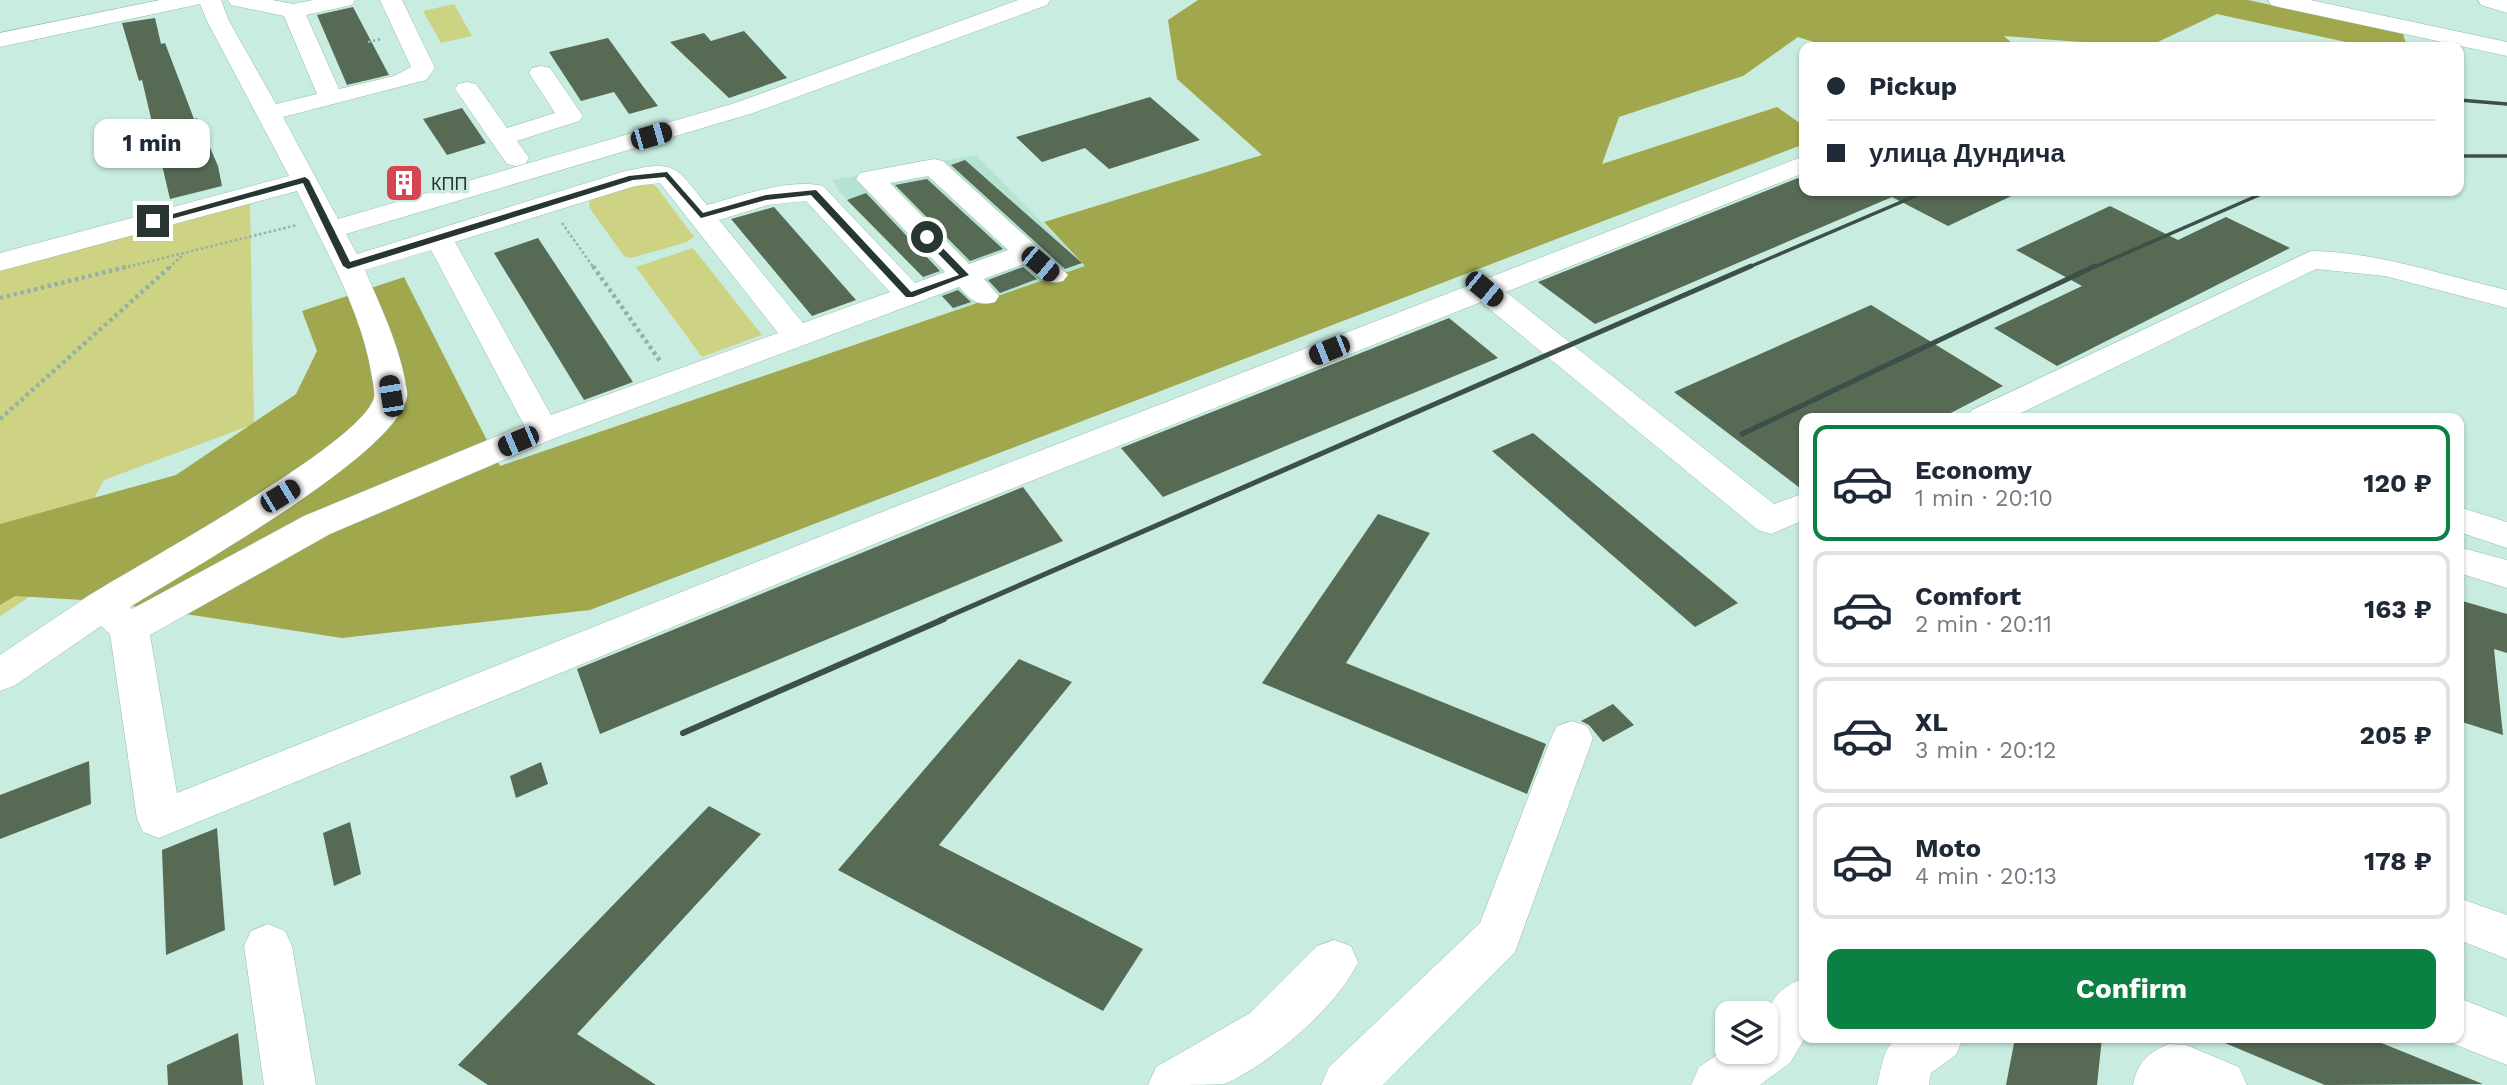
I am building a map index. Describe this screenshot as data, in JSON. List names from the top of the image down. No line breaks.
{"places":{"building":["КПП"]},"page":{"banner":["Pickup","улица Дундича"],"bubble":"1 min","list":[{"name":"Economy","note":"1 min · 20:10","value":"120 ₽"},{"name":"Comfort","note":"2 min · 20:11","value":"163 ₽"},{"name":"XL","note":"3 min · 20:12","value":"205 ₽"},{"name":"Moto","note":"4 min · 20:13","value":"178 ₽"}],"buttons":"Confirm"}}
